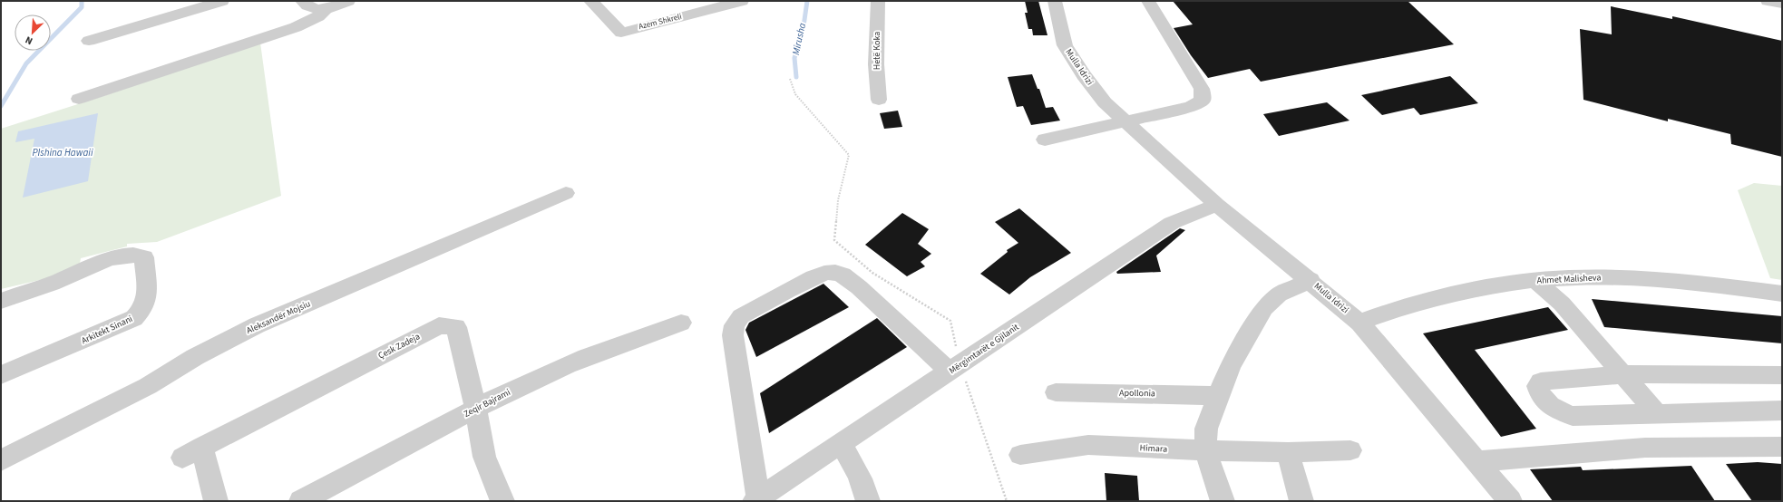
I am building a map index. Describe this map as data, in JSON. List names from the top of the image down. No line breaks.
{"streets":{"street":["Azem Shkreli","Hetë Koka","Mulla Idrizi","Ahmet Malisheva","Aleksandër Mojsiu","Arkitekt Sinani","Çesk Zadeja","Mërgimtarët e Gjilanit","Apollonia","Zeqir Bajrami","Himara"]},"crossings":[["Mulla Idrizi","Ahmet Malisheva"],["Mulla Idrizi","Mërgimtarët e Gjilanit"],["Çesk Zadeja","Zeqir Bajrami"]],"water":["Mirusha","PIshina Hawaii"],"north":"bottom left"}
